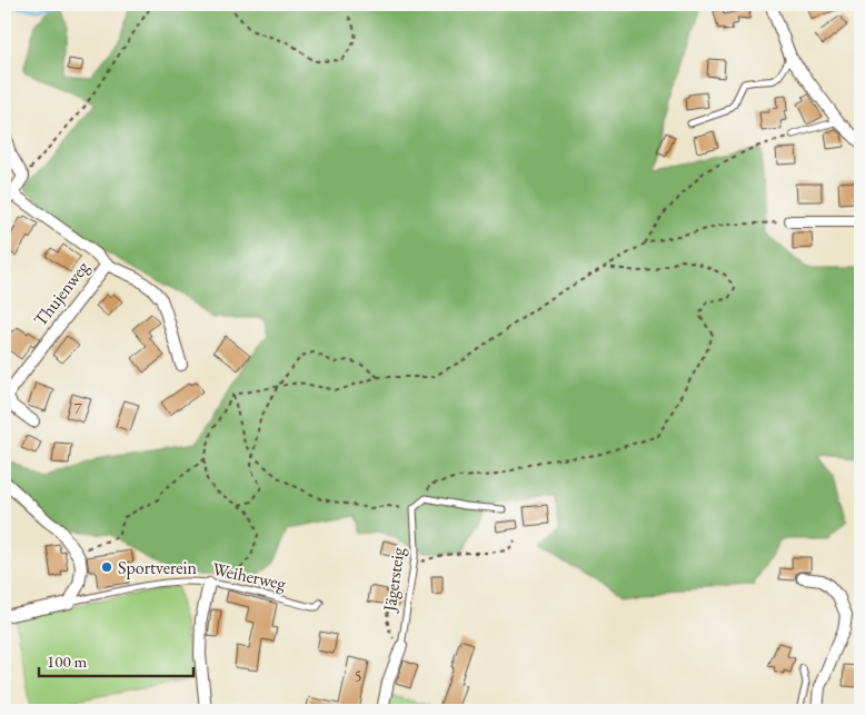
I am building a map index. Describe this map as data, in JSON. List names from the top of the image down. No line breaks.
{"streets":{"street":["Thujenweg","Weiherweg","Jägersteig"]},"places":["Sportverein"],"house_numbers":["7","5"],"scale_bar":"100 m"}
